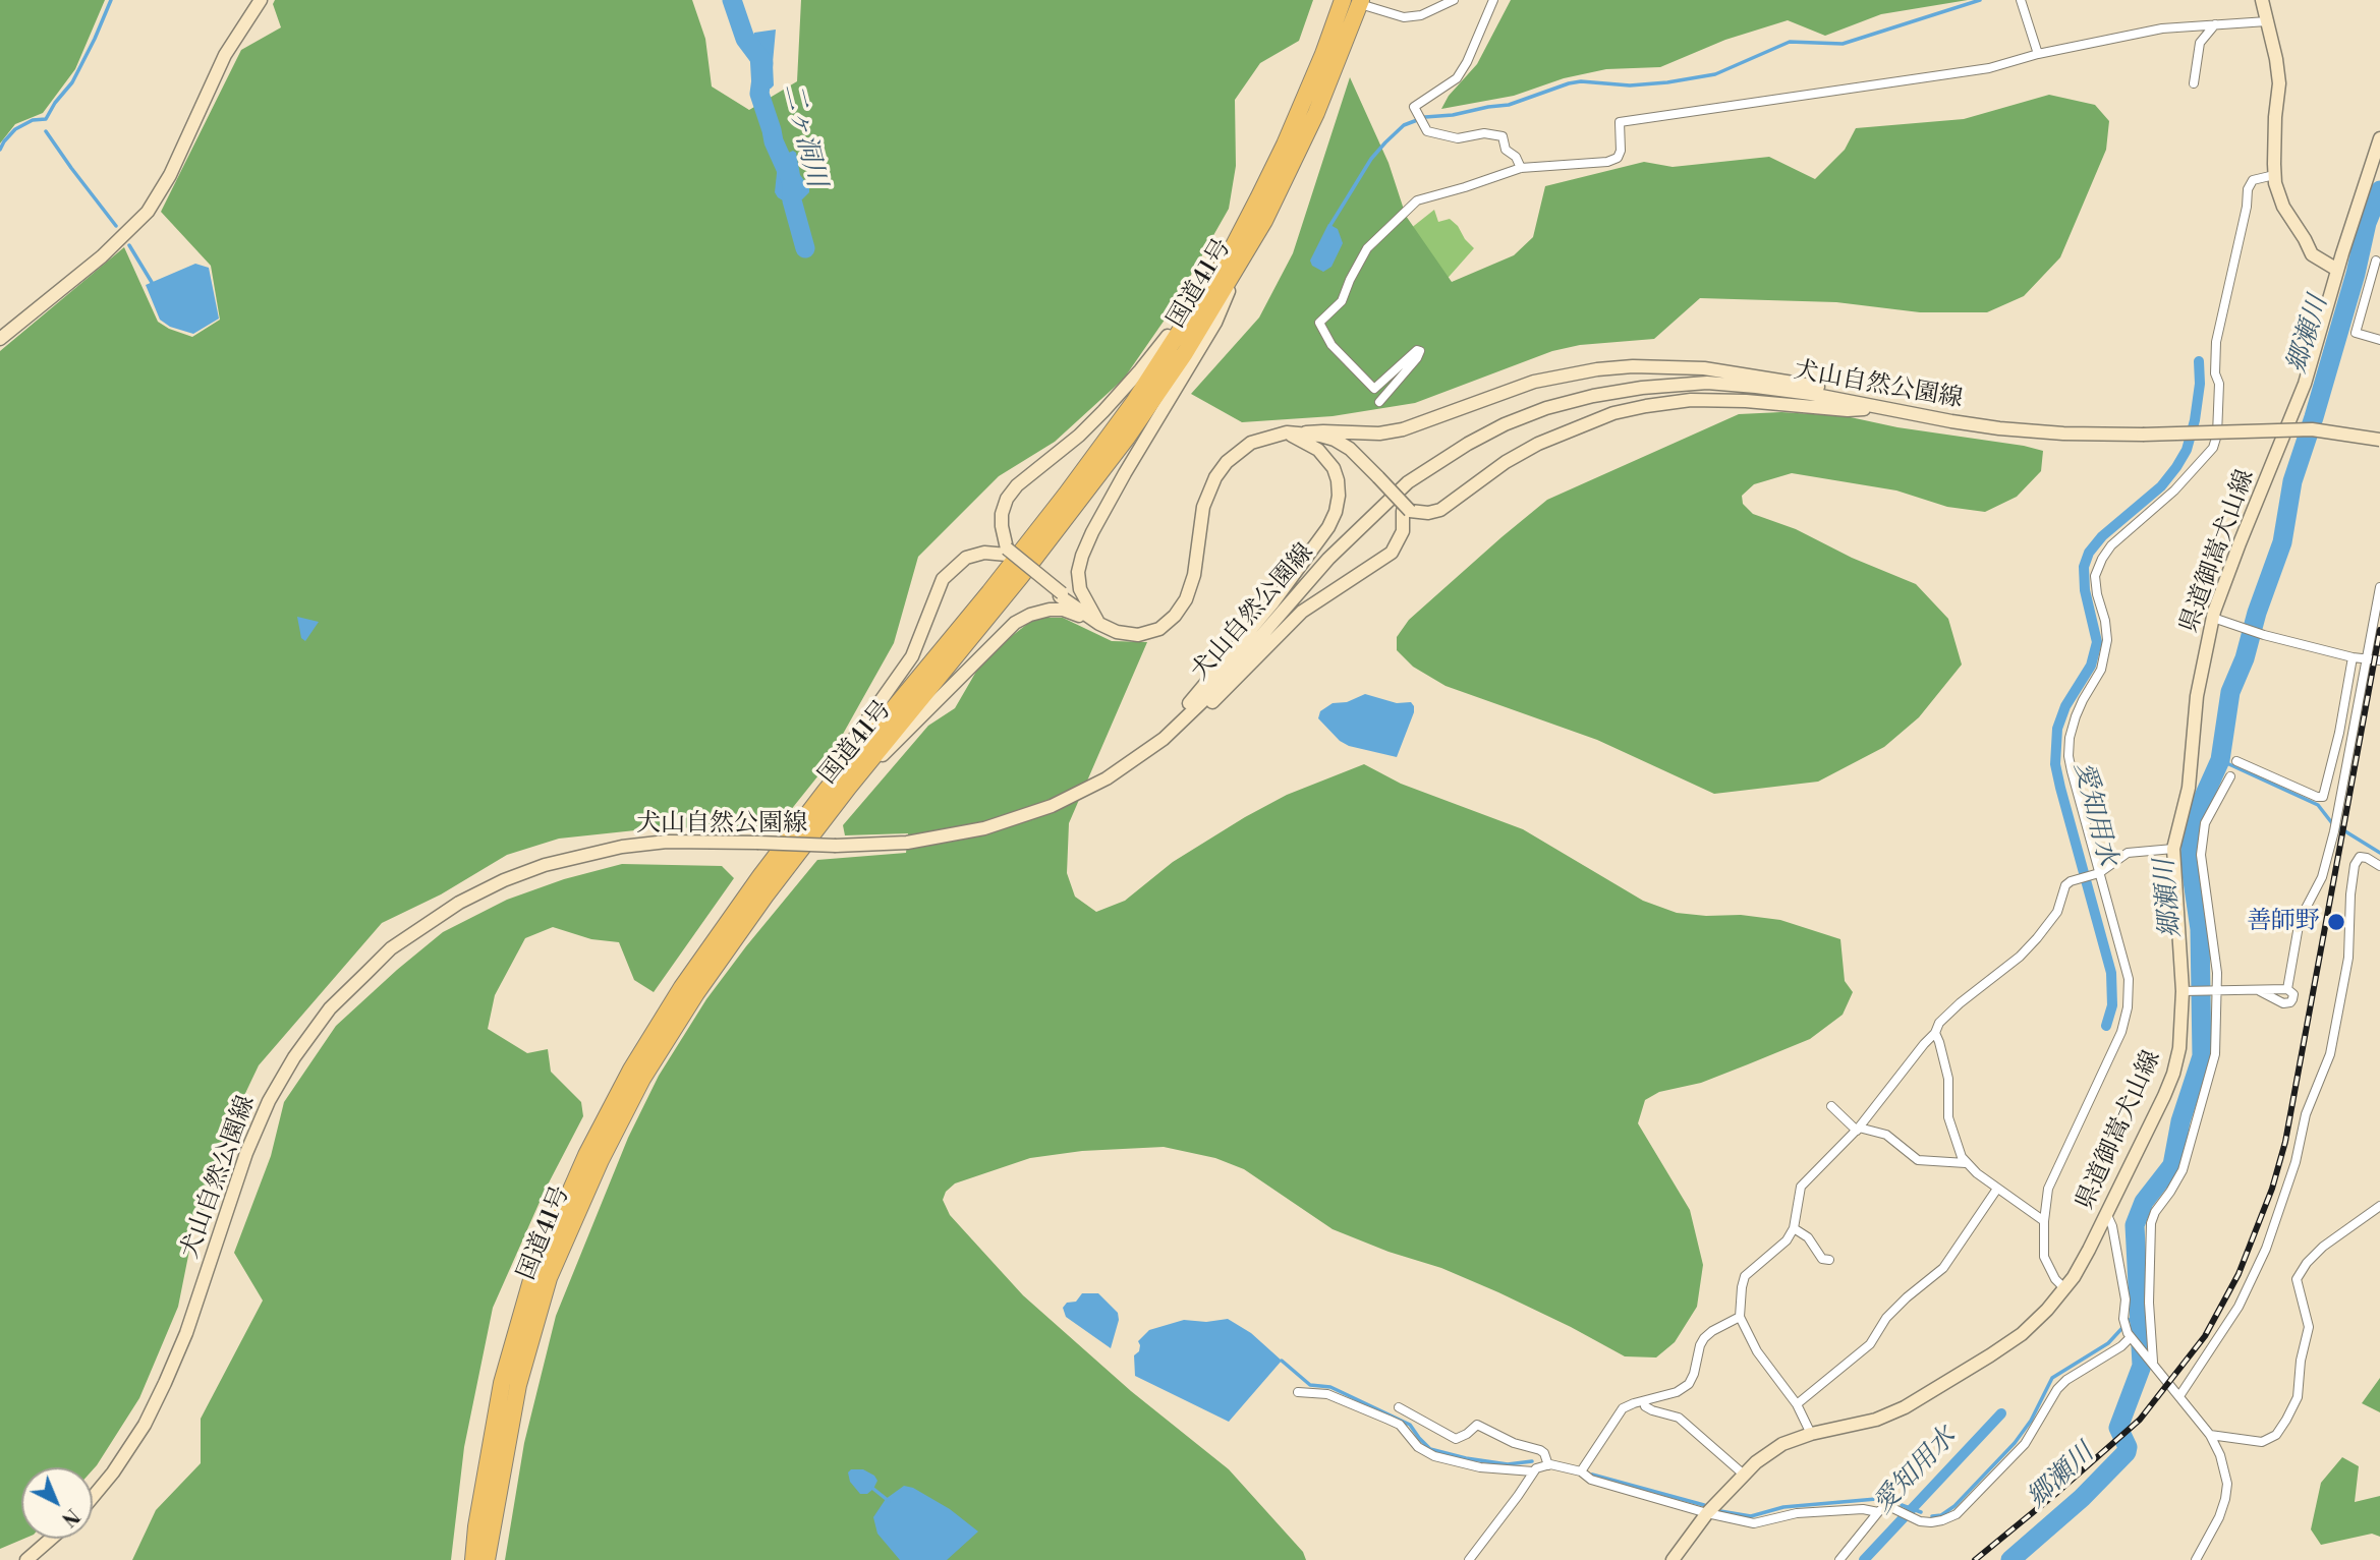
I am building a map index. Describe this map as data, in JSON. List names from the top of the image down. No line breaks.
{"streets":{"highway":["国道41号"],"main road":["犬山自然公園線","県道御嵩犬山線"]},"water":["二ヶ洞川","郷瀬川","愛知用水"],"places":["善師野"],"north":"bottom right"}
